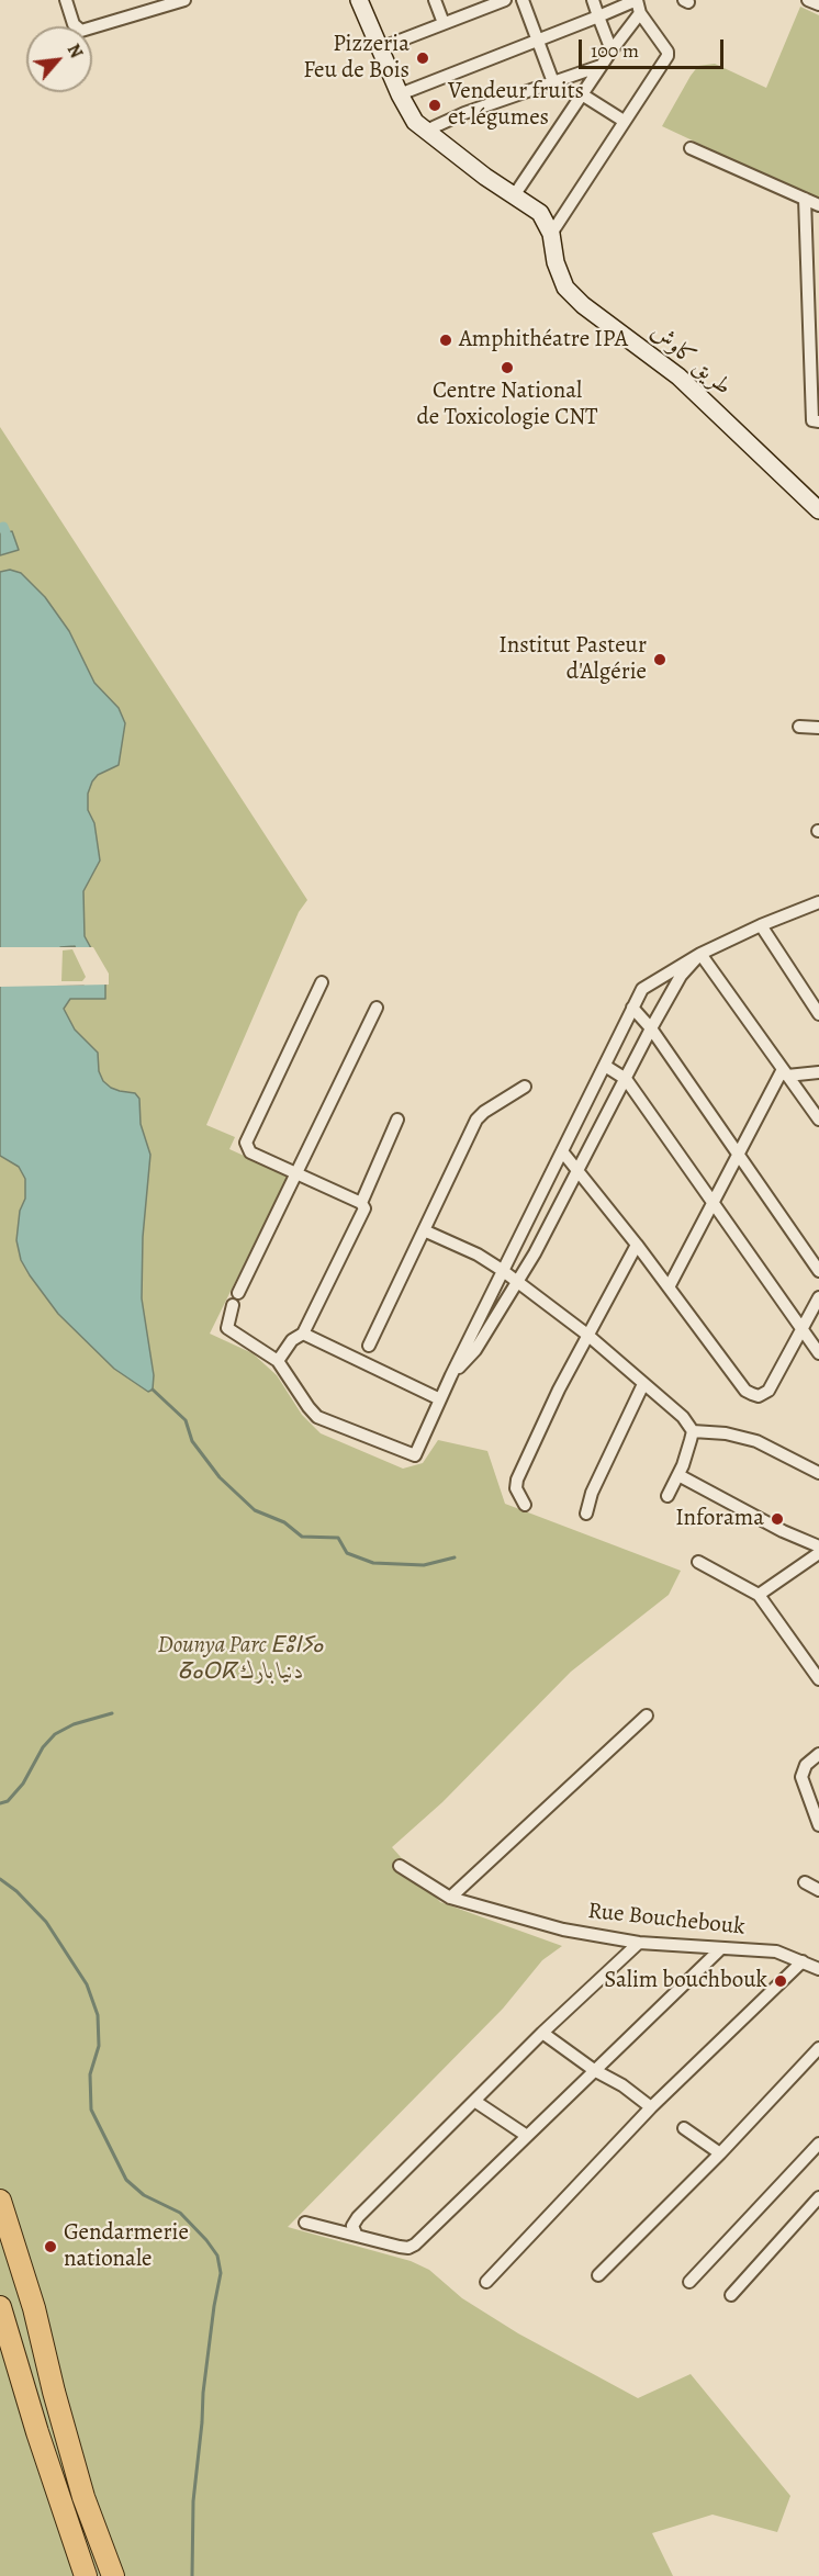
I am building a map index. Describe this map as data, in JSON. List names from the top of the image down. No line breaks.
{"streets":{"street":["طريق كاوش","Rue Bouchebouk"]},"parks":["Dounya Parc ⴹⵓⵏⵢⴰ ⵒⴰⵔⴽ دنيا بارك"],"places":["Pizzeria Feu de Bois","Vendeur fruits et légumes","Amphithéatre IPA","Centre National de Toxicologie CNT","Institut Pasteur d'Algérie","Inforama","Salim bouchbouk","Gendarmerie nationale"],"scale_bar":"100 m","north":"top right"}
